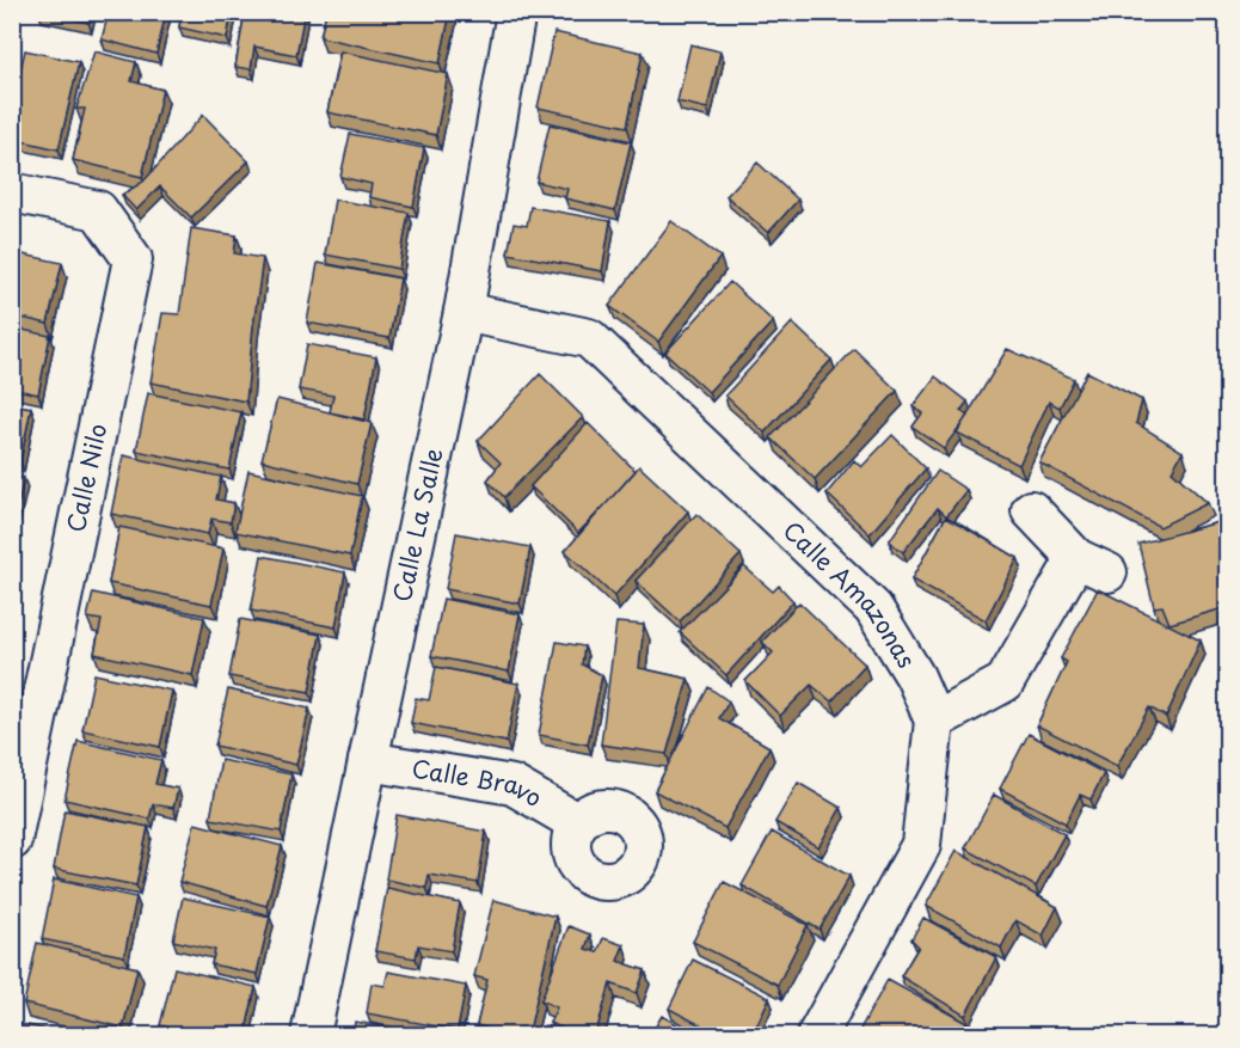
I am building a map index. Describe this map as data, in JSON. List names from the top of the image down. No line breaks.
{"streets":{"street":["Calle Nilo","Calle La Salle","Calle Amazonas","Calle Bravo"]},"crossings":[["Calle La Salle","Calle Amazonas"],["Calle La Salle","Calle Bravo"]]}
